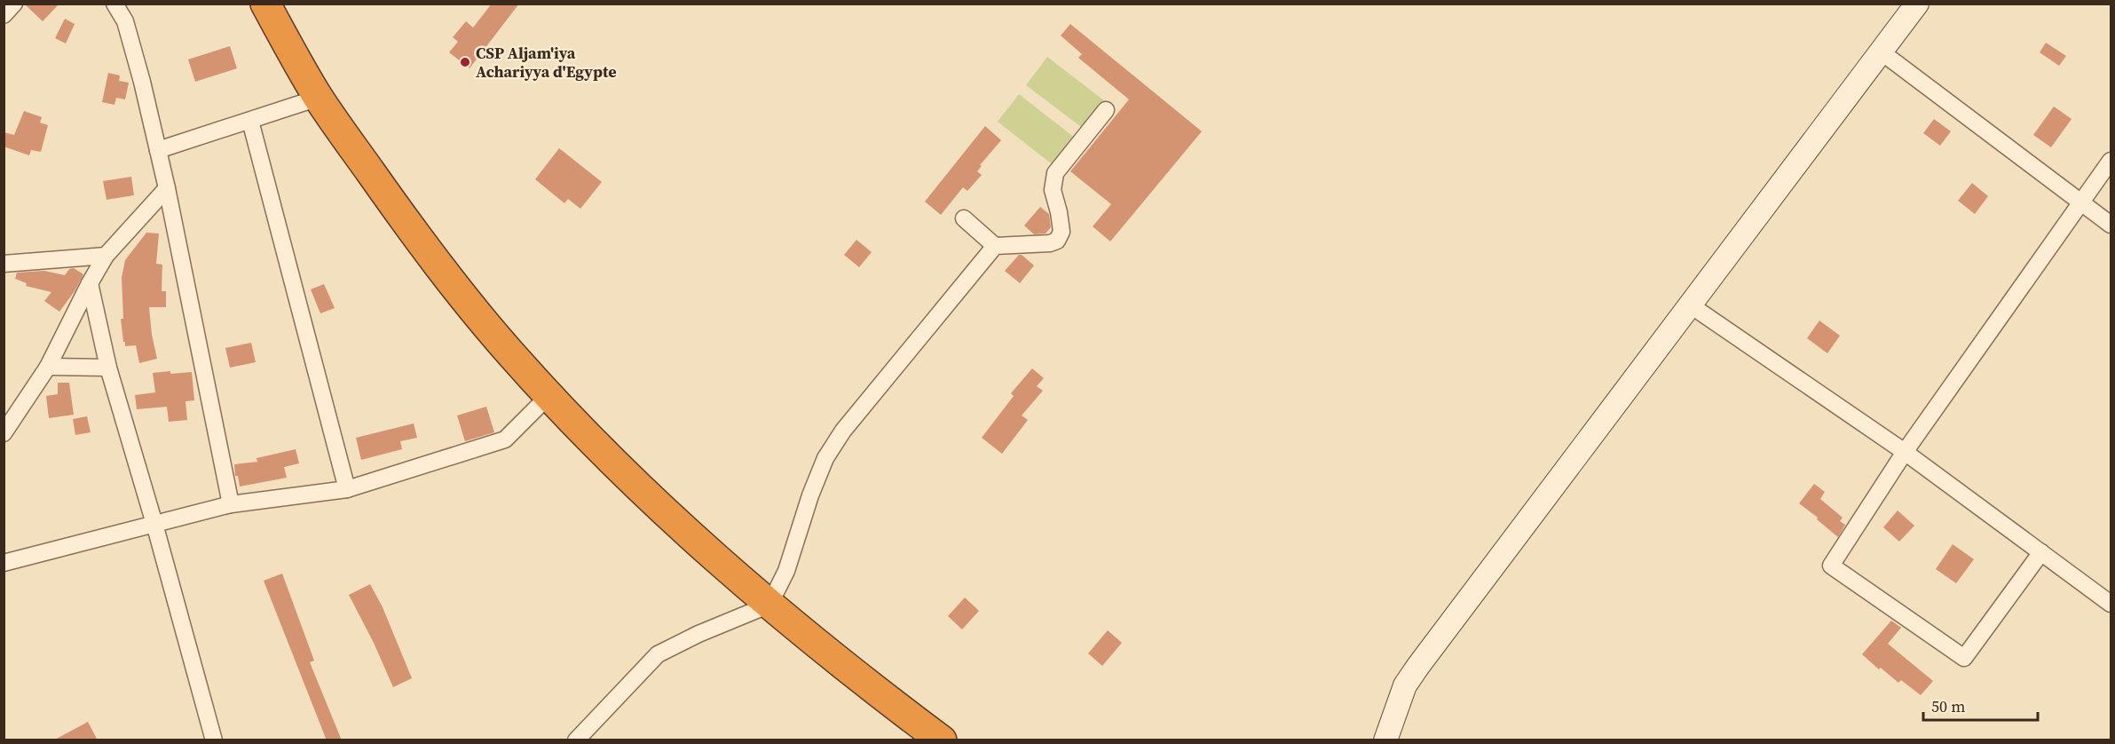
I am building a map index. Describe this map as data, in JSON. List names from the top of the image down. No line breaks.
{"places":["CSP Aljam'iya Achariyya d'Egypte"],"scale_bar":"50 m"}
